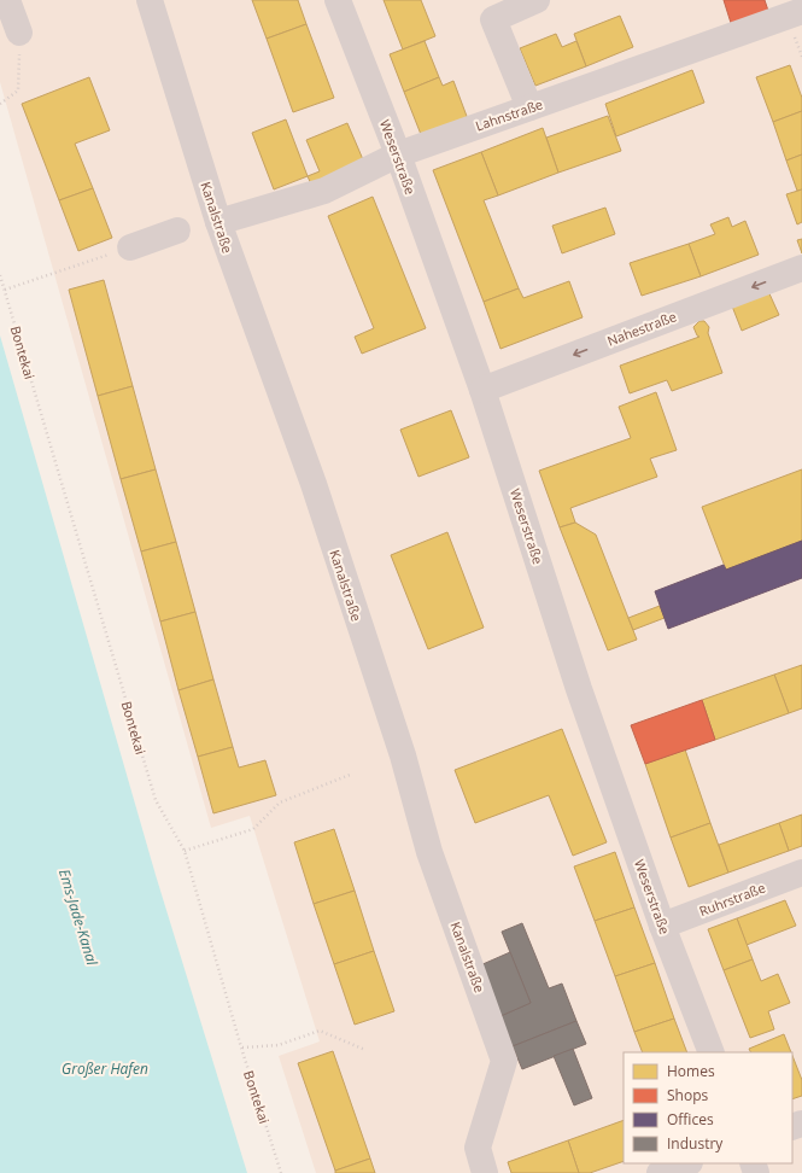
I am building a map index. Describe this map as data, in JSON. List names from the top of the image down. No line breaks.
{"streets":{"street":["Lahnstraße","Weserstraße","Kanalstraße","Nahestraße","Ruhrstraße"],"path":["Bontekai"]},"crossings":[["Lahnstraße","Weserstraße"],["Lahnstraße","Kanalstraße"],["Weserstraße","Nahestraße"],["Weserstraße","Ruhrstraße"]],"one_way":["Nahestraße"],"water":["Ems-Jade-Kanal","Großer Hafen"],"legend":["Homes","Shops","Offices","Industry"]}
